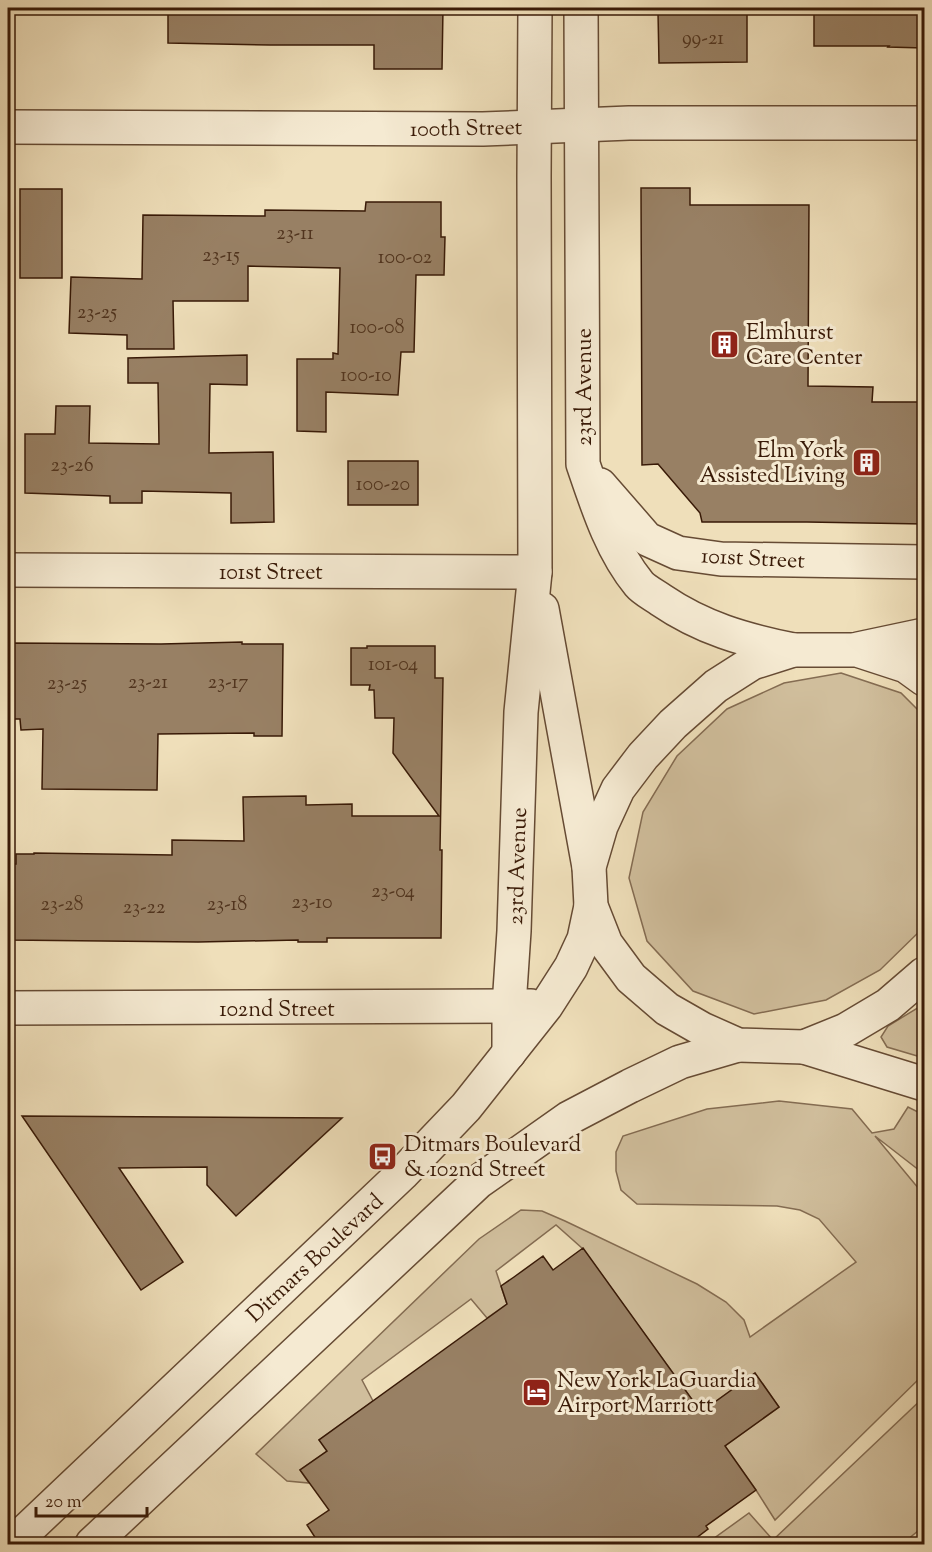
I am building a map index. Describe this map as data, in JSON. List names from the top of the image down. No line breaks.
{"streets":{"street":["100th Street","23rd Avenue","101st Street","102nd Street","Ditmars Boulevard"]},"crossings":[["100th Street","23rd Avenue"],["23rd Avenue","101st Street"],["23rd Avenue","102nd Street"],["23rd Avenue","Ditmars Boulevard"],["102nd Street","Ditmars Boulevard"]],"places":{"building":["Elmhurst Care Center","Elm York Assisted Living"],"bus stop":["Ditmars Boulevard & 102nd Street"],"hotel":["New York LaGuardia Airport Marriott"]},"house_numbers":["99-21","23-11","23-15","100-02","23-25","100-08","100-10","23-26","100-20","101-04","23-21","23-17","23-25","23-04","23-10","23-28","23-18","23-22"],"scale_bar":"20 m"}
